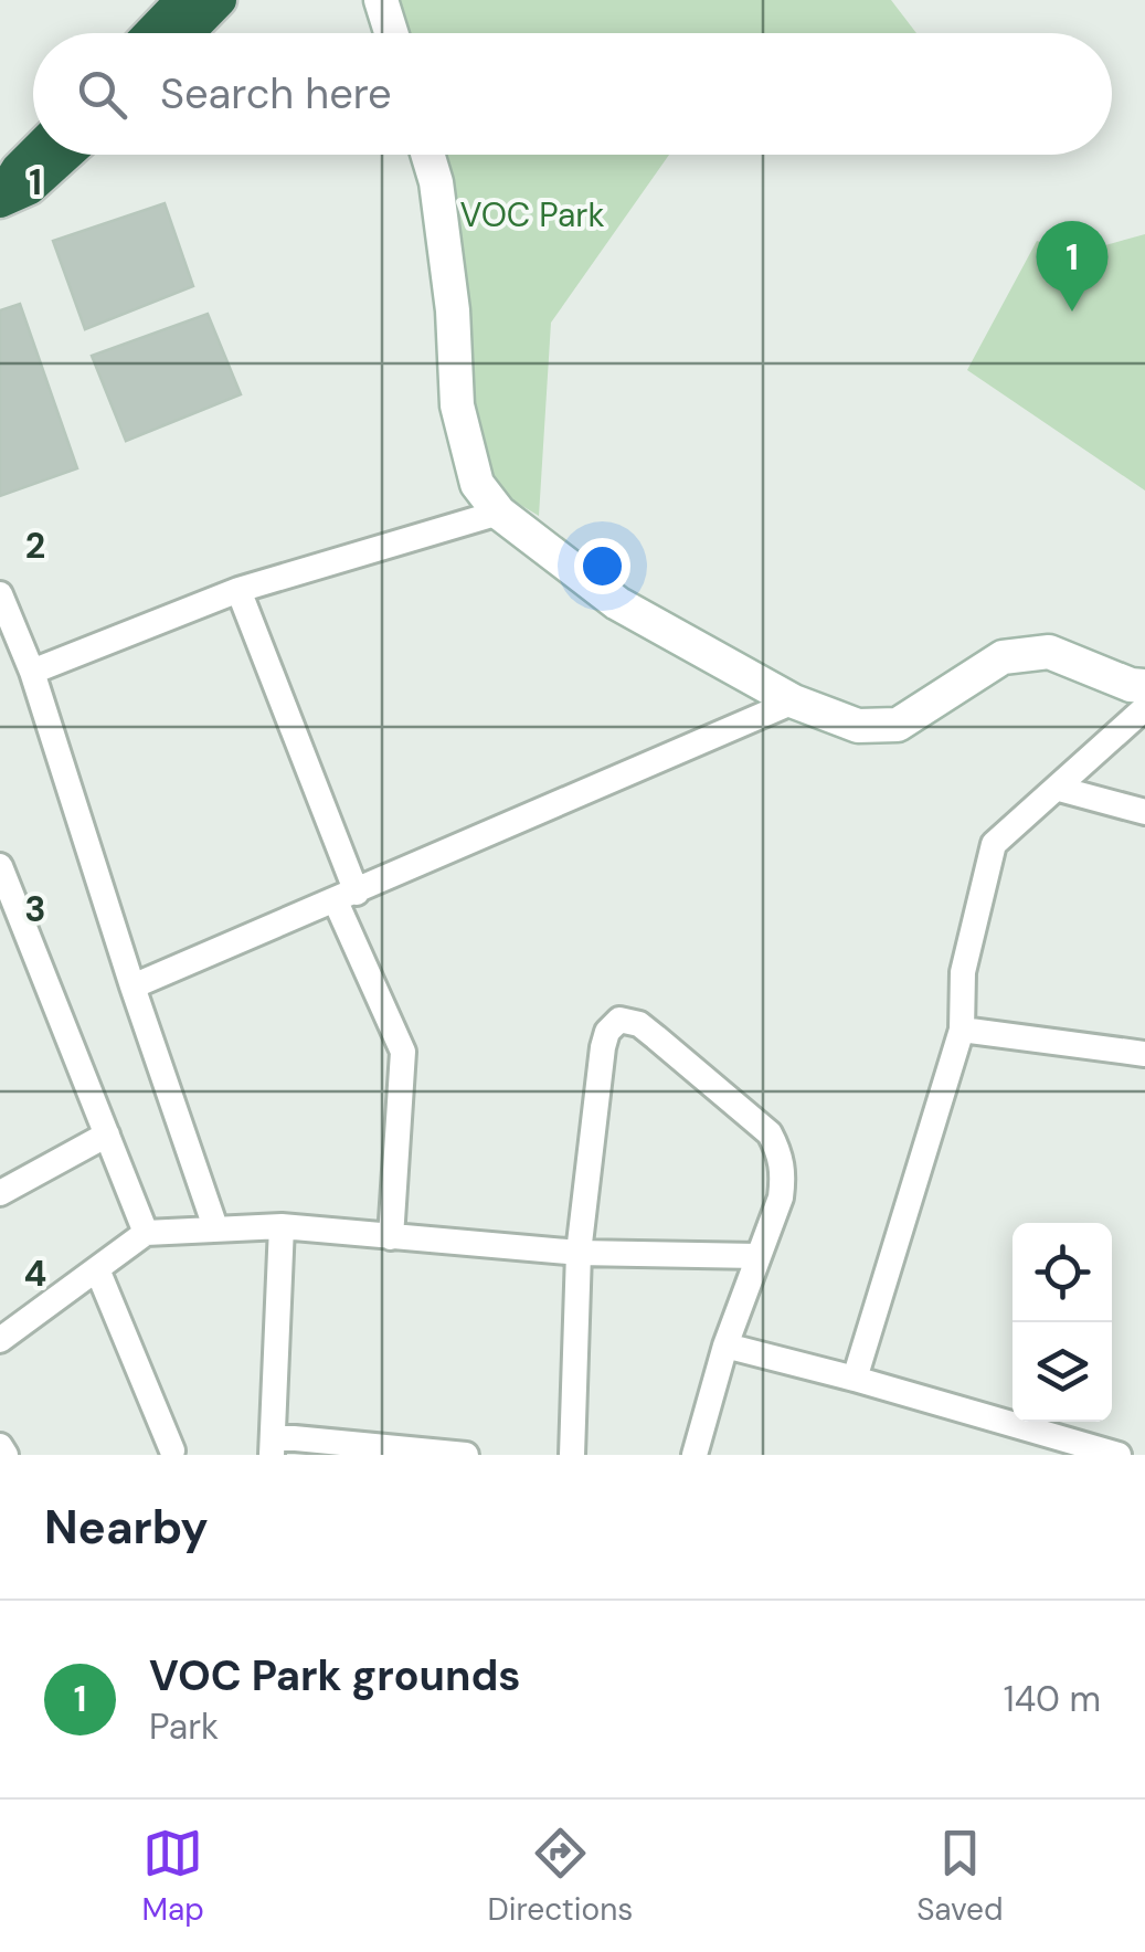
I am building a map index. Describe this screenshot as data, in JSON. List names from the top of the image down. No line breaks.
{"parks":["VOC Park"],"page":{"search":"Search here","pins":"1","heading":"Nearby","list":[{"mark":"1","name":"VOC Park grounds","note":"Park","value":"140 m"}],"nav":["Map","Directions","Saved"]},"grid":{"rows":["1","2","3","4"]}}
